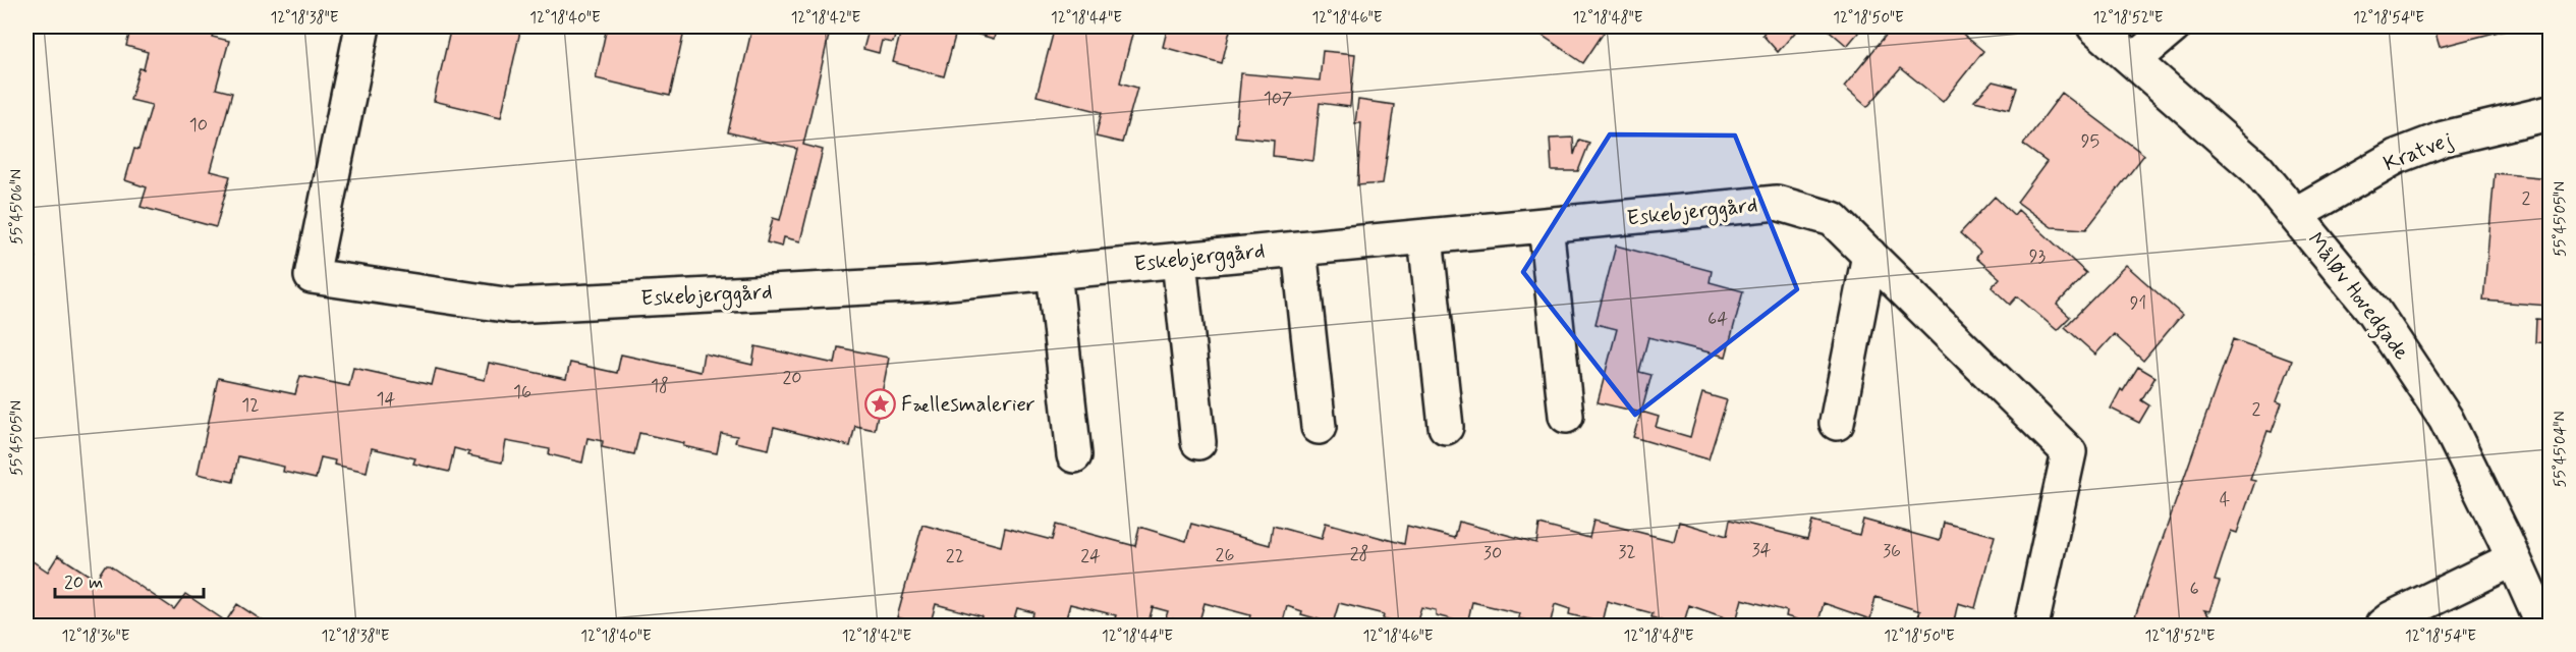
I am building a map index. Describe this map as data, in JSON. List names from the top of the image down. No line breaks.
{"streets":{"street":["Kratvej","Eskebjerggård","Måløv Hovedgade"]},"crossings":[["Kratvej","Måløv Hovedgade"]],"places":{"place":["Fællesmalerier"]},"house_numbers":["107","10","95","2","93","91","64","20","18","16","14","12","2","4","34","36","32","30","28","26","22","24","6"],"scale_bar":"20 m","coordinates":["12°18'38\"E","12°18'40\"E","12°18'42\"E","12°18'44\"E","12°18'46\"E","12°18'48\"E","12°18'50\"E","12°18'52\"E","12°18'54\"E","55°45'06\"N","55°45'05\"N","55°45'04\"N","12°18'36\"E"]}
